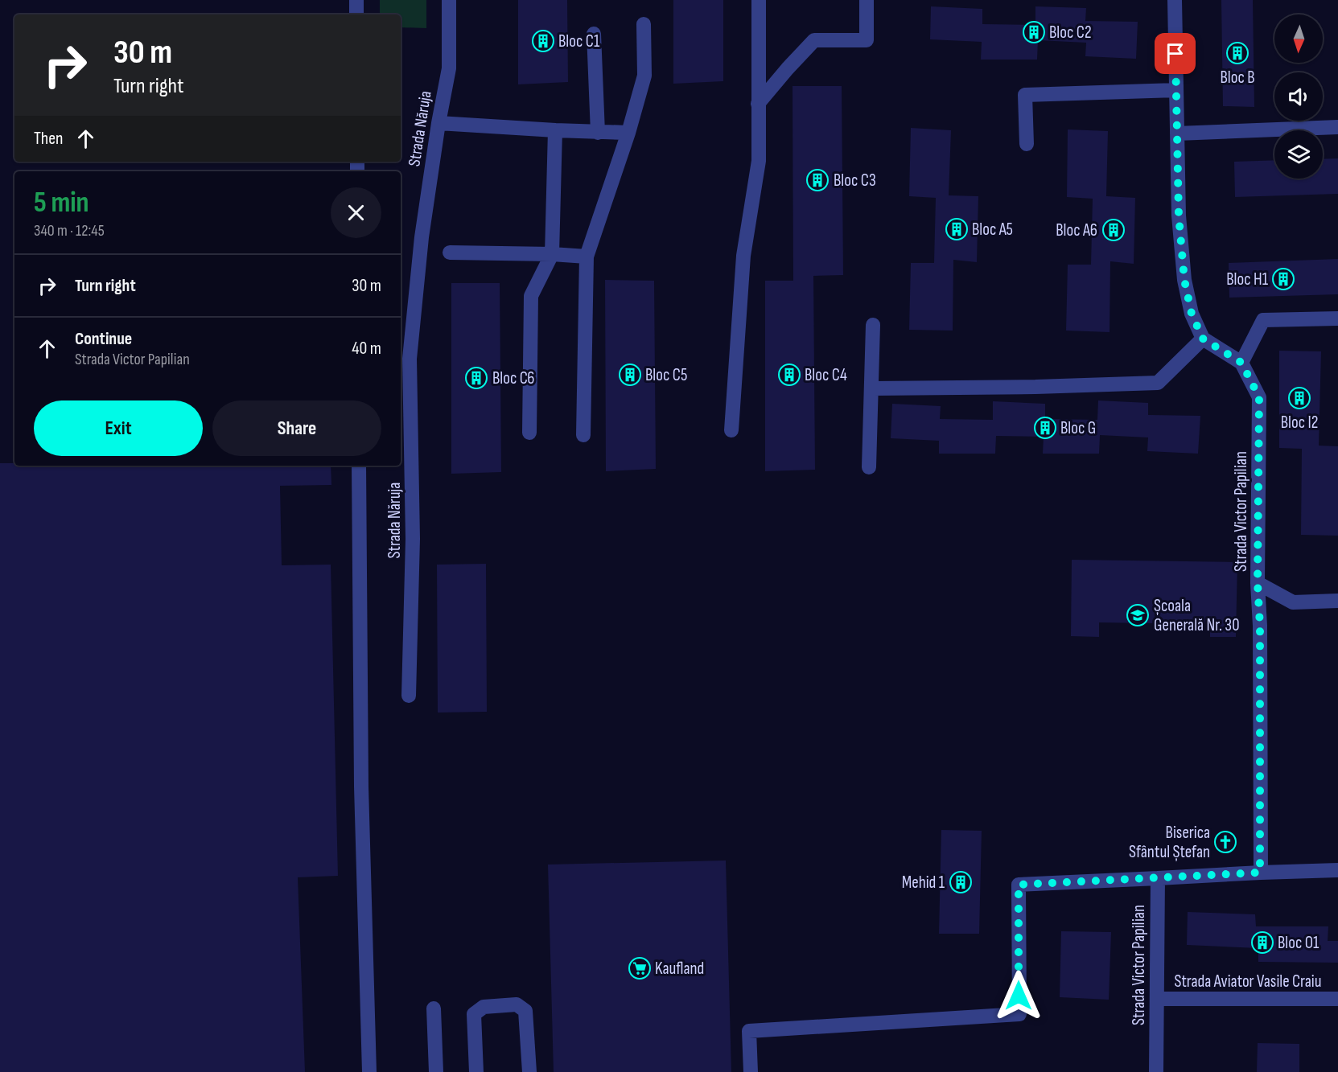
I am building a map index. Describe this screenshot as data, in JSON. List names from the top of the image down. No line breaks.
{"streets":{"street":["Strada Năruja","Strada Victor Papilian","Strada Aviator Vasile Craiu"]},"crossings":[["Strada Victor Papilian","Strada Aviator Vasile Craiu"]],"places":{"building":["Bloc C2","Bloc C1","Bloc B","Bloc C3","Bloc A5","Bloc A6","Bloc H1","Bloc C5","Bloc C4","Bloc C6","Bloc I2","Bloc G","Mehid 1","Bloc O1"],"school or university":["Școala Generală Nr. 30"],"church":["Biserica Sfântul Ștefan"],"supermarket":["Kaufland"]},"north":"bottom","page":{"turn":["30 m","Turn right"],"then":"Then","heading":["5 min","340 m · 12:45"],"list":[{"name":"Turn right","value":"30 m"},{"name":"Continue","note":"Strada Victor Papilian","value":"40 m"}],"buttons":["Exit","Share"]}}
